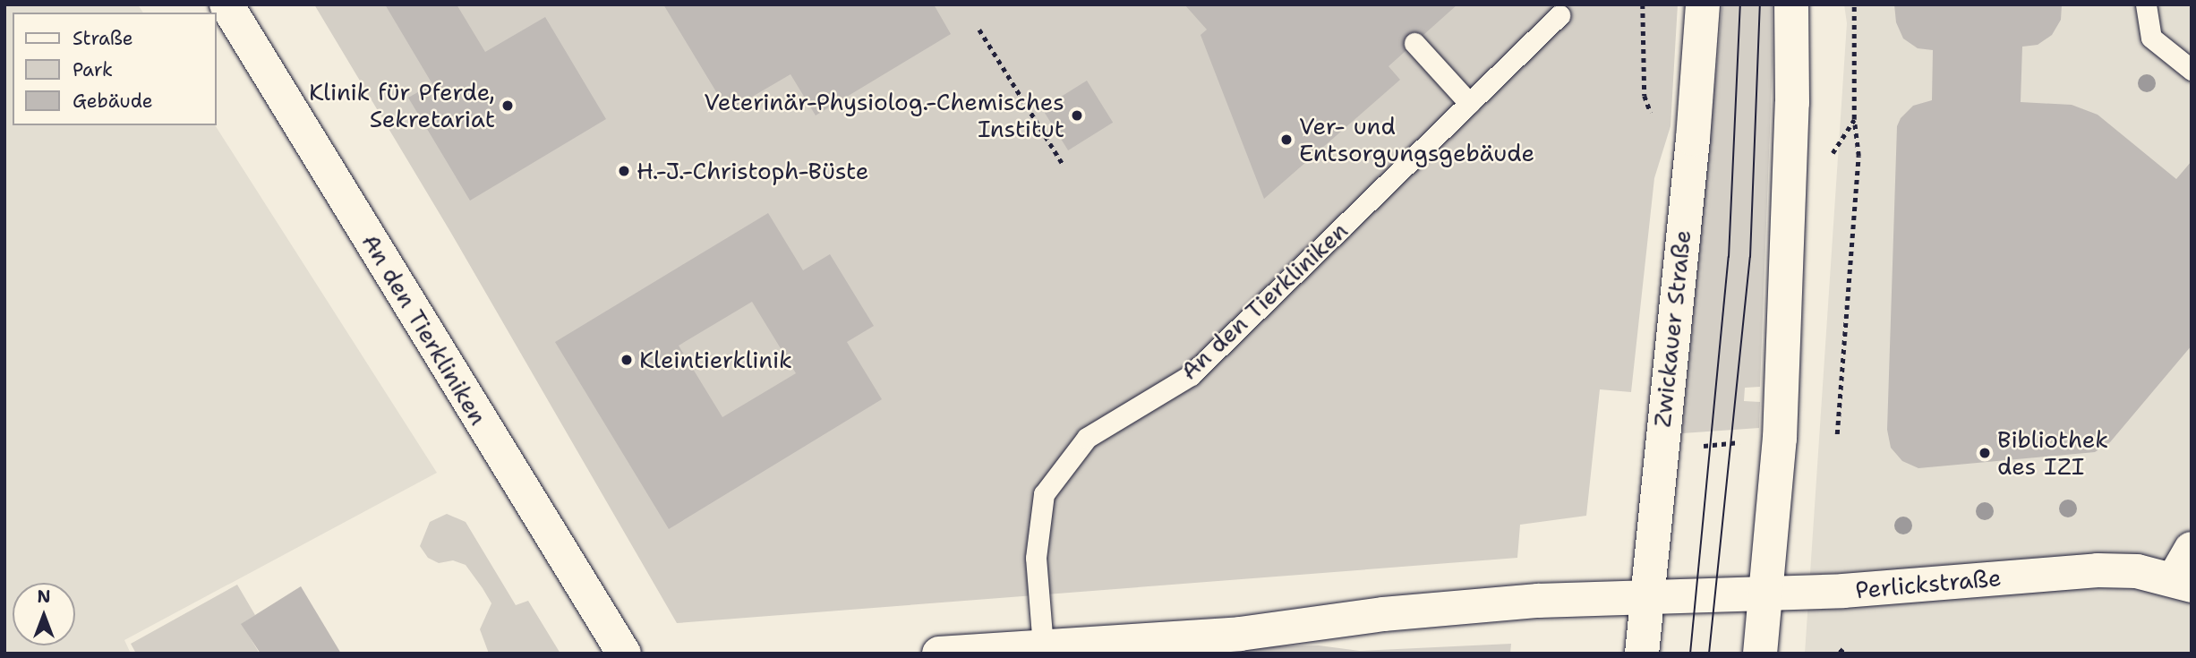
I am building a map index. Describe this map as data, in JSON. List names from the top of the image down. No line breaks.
{"streets":{"street":["An den Tierkliniken","Zwickauer Straße","Perlickstraße"]},"crossings":[["Zwickauer Straße","Perlickstraße"]],"places":["Klinik für Pferde, Sekretariat","Veterinär-Physiolog.-Chemisches Institut","Ver- und Entsorgungsgebäude","H.-J.-Christoph-Büste","Kleintierklinik","Bibliothek des IZI"],"legend":["Straße","Park","Gebäude"],"north":"top"}
